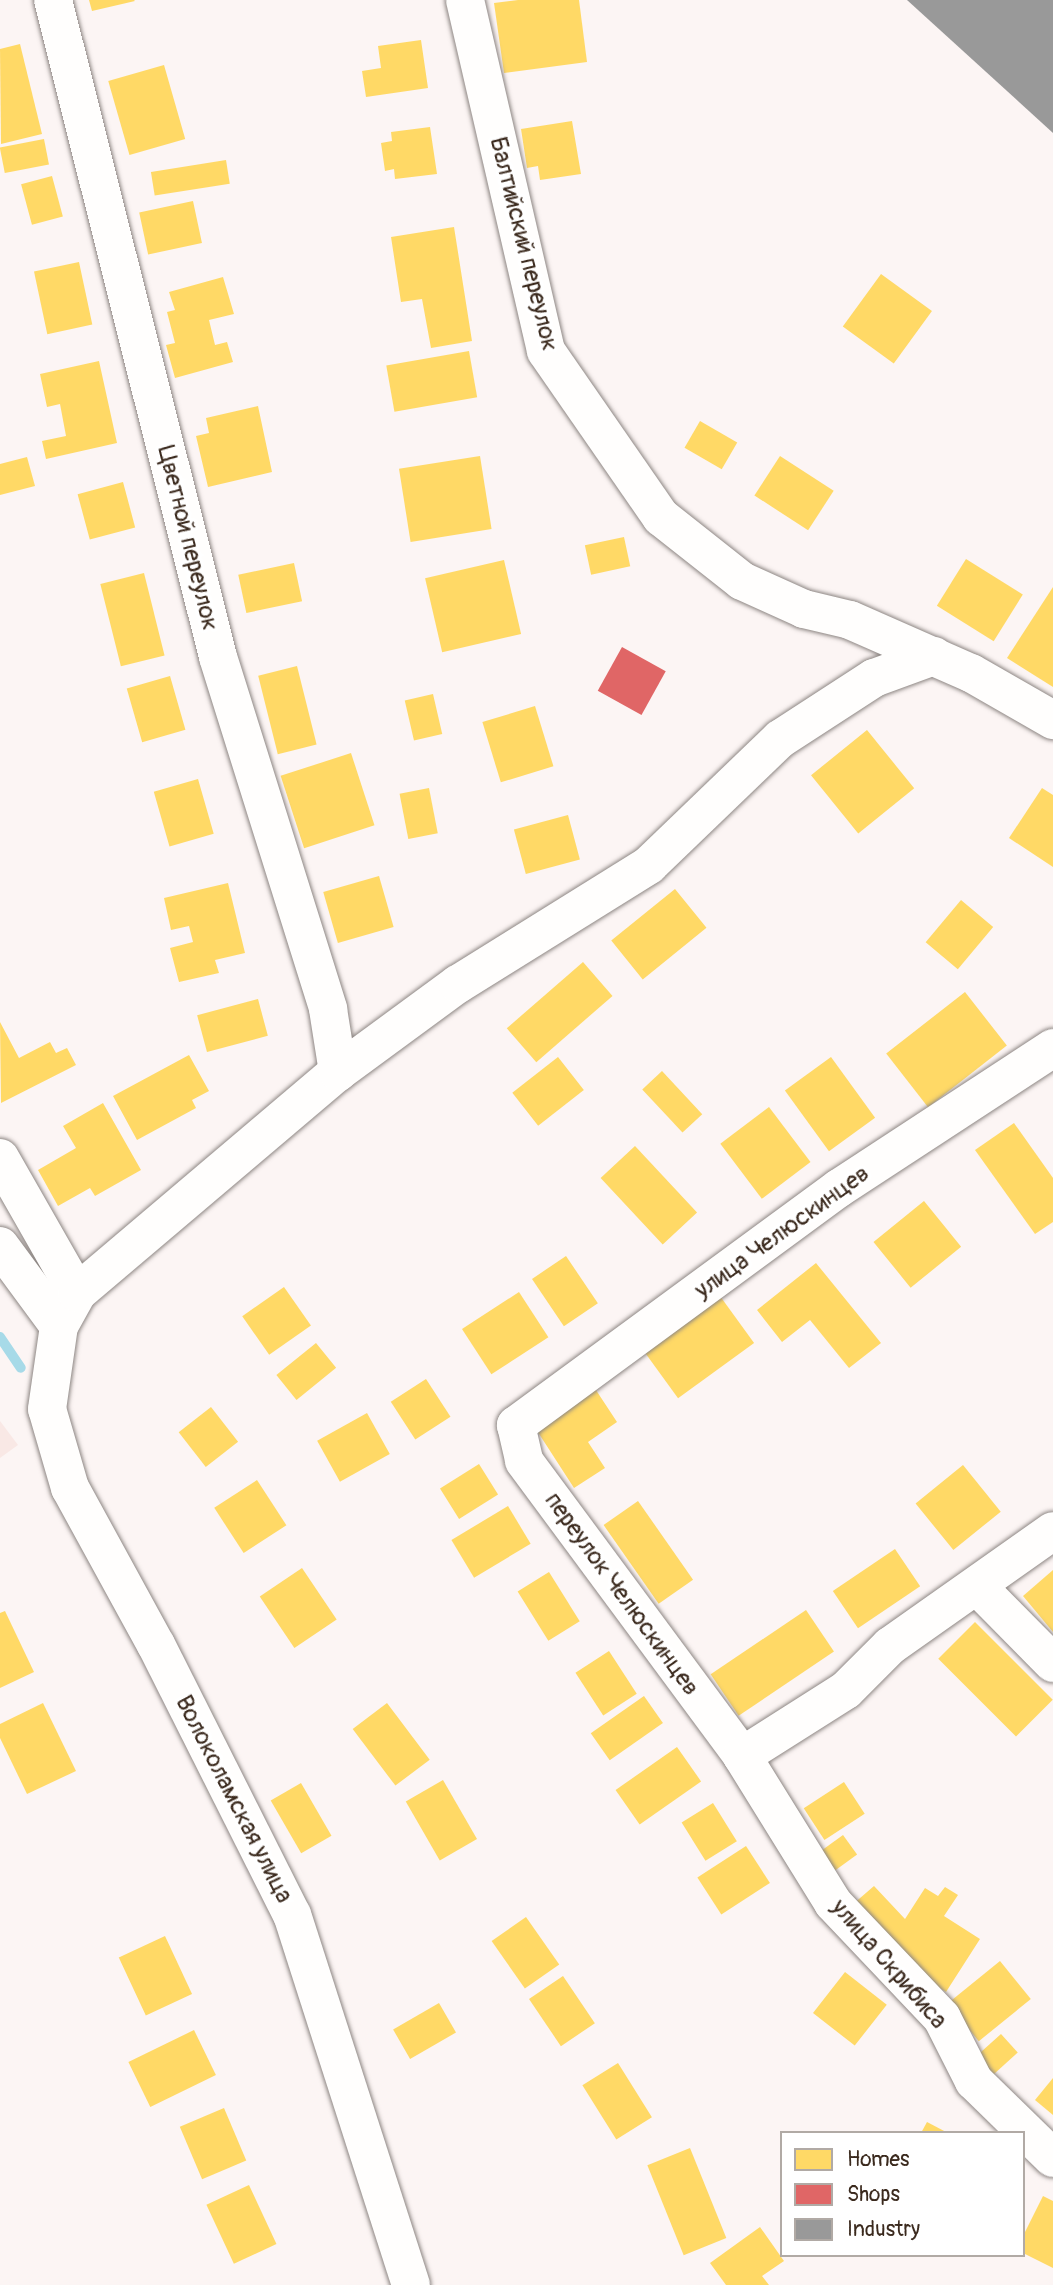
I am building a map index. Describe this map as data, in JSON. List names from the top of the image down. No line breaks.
{"streets":{"street":["Балтийский переулок","Цветной переулок","улица Челюскинцев","переулок Челюскинцев","Волоколамская улица","улица Скрибиса"]},"crossings":[["улица Челюскинцев","переулок Челюскинцев"],["переулок Челюскинцев","улица Скрибиса"]],"legend":["Homes","Shops","Industry"]}
